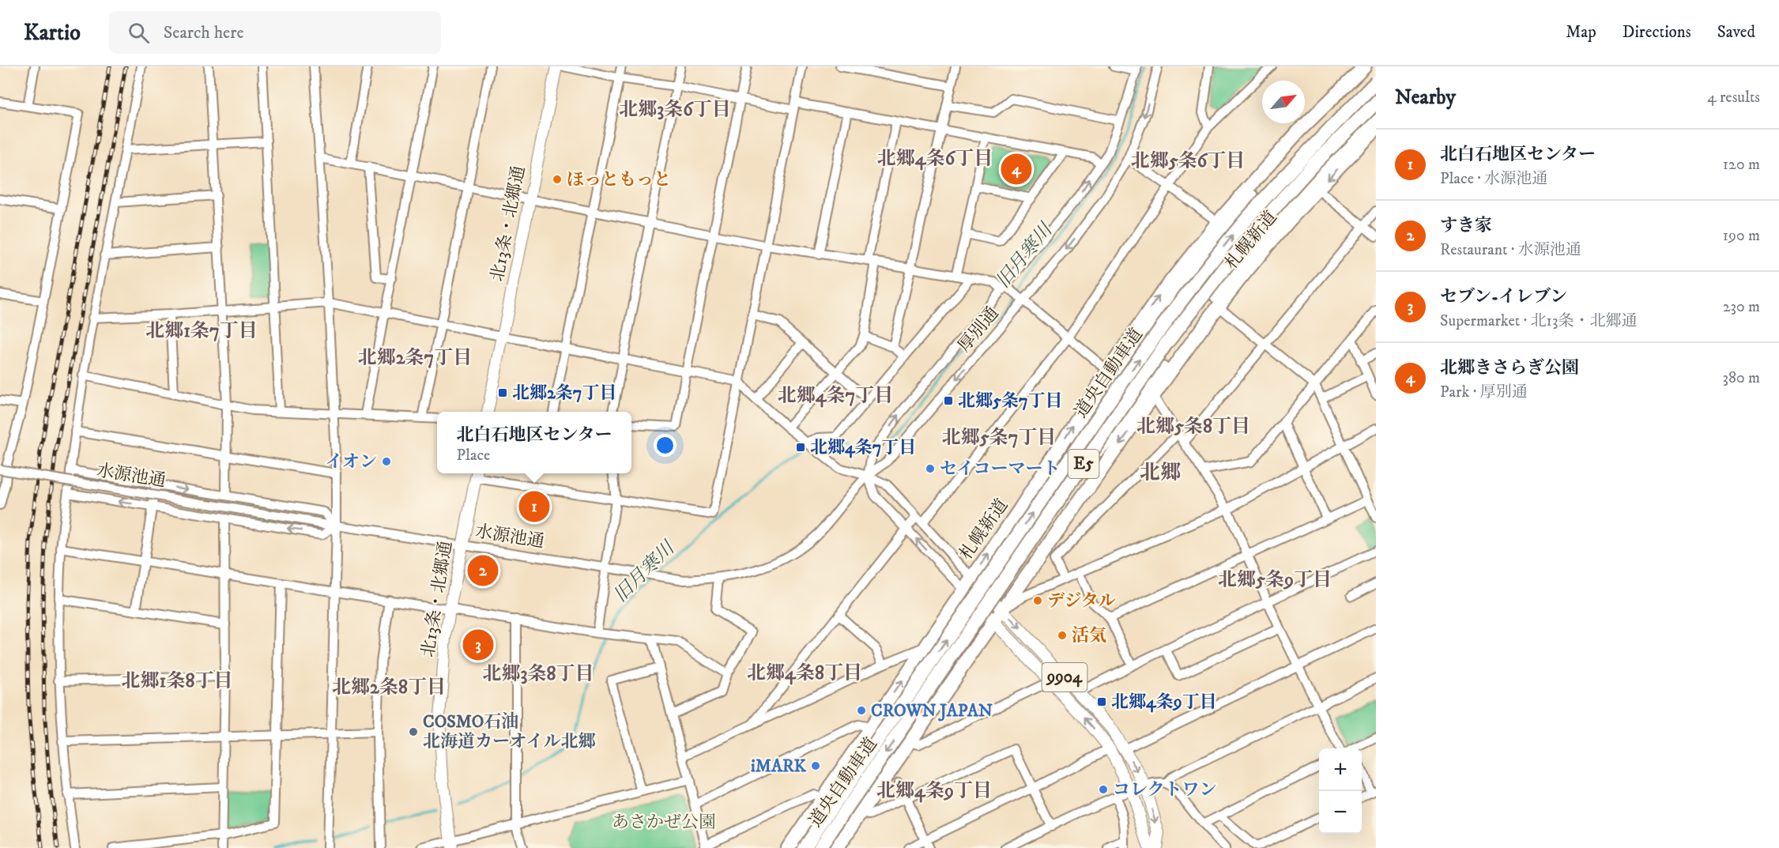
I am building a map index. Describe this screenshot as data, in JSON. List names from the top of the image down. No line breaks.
{"streets":{"highway":["札幌新道","道央自動車道","E5"],"main road":["北13条・北郷通","9904"],"street":["厚別通","水源池通"]},"crossings":[["北13条・北郷通","水源池通"],["札幌新道","9904"],["厚別通","水源池通"]],"districts":["北郷3条6丁目","北郷4条6丁目","北郷5条6丁目","北郷1条7丁目","北郷2条7丁目","北郷4条7丁目","北郷5条8丁目","北郷5条7丁目","北郷","北郷5条9丁目","北郷4条8丁目","北郷3条8丁目","北郷1条8丁目","北郷2条8丁目","北郷4条9丁目"],"water":["旧月寒川"],"parks":["あさかぜ公園"],"places":{"other":["ほっともっと","イオン","セイコーマート","デジタル","活気","CROWN JAPAN","COSMO石油 北海道カーオイル北郷","iMARK","コレクトワン"],"transit":["北郷2条7丁目","北郷5条7丁目","北郷4条7丁目","北郷4条9丁目"]},"north":"top right","page":{"header":"Kartio","search":"Search here","nav":["Map","Directions","Saved"],"heading":["Nearby","4 results"],"list":[{"mark":"1","name":"北白石地区センター","note":"Place · 水源池通","value":"120 m"},{"mark":"2","name":"すき家","note":"Restaurant · 水源池通","value":"190 m"},{"mark":"3","name":"セブン-イレブン","note":"Supermarket · 北13条・北郷通","value":"230 m"},{"mark":"4","name":"北郷きさらぎ公園","note":"Park · 厚別通","value":"380 m"}],"pins":["4","1","2","3"],"popup":["北白石地区センター","Place"],"map_buttons":["+","−"]}}
